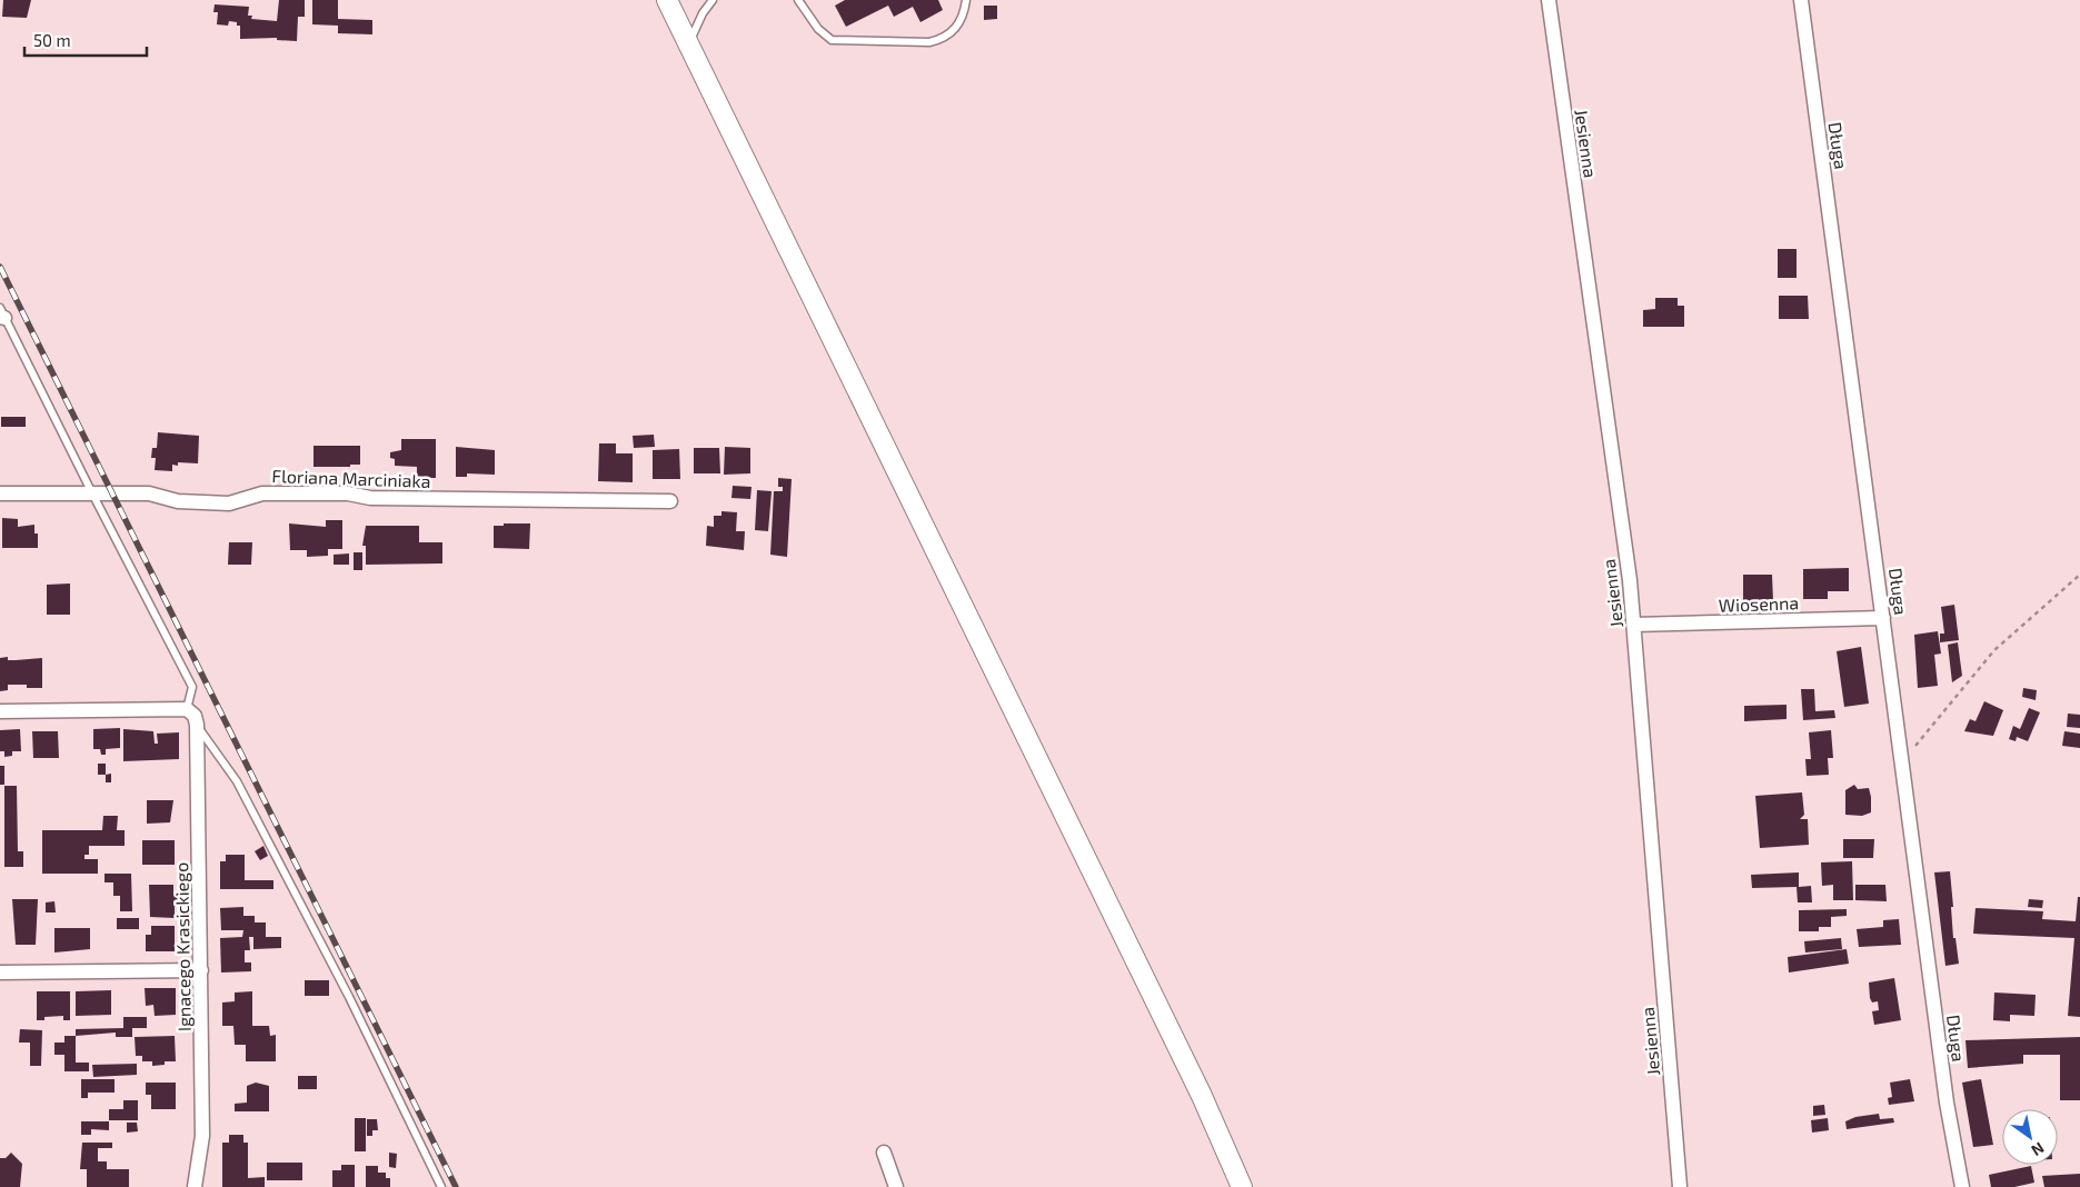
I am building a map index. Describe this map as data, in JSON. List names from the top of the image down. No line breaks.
{"streets":{"street":["Jesienna","Długa","Floriana Marciniaka","Wiosenna","Ignacego Krasickiego"]},"crossings":[["Jesienna","Wiosenna"],["Długa","Wiosenna"]],"scale_bar":"50 m","north":"bottom right"}
